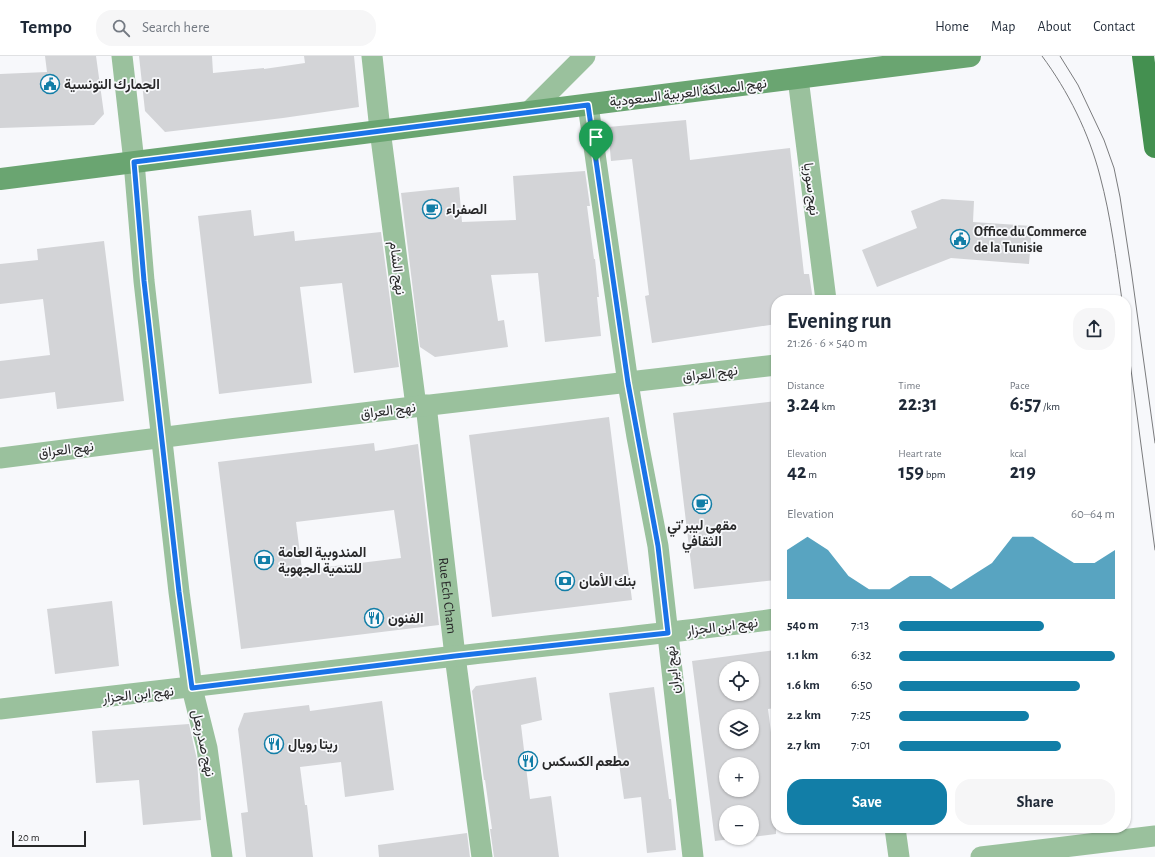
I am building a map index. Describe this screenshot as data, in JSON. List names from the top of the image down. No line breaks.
{"streets":{"main road":["نهج المملكة العربية السعودية"],"street":["نهج سوريا","نهج الشام","نهج العراق","Rue Ech Cham","نهج ابن الجزار","نهج ايران","نهج صدربعل"]},"crossings":[["نهج المملكة العربية السعودية","نهج سوريا"],["نهج المملكة العربية السعودية","نهج الشام"],["نهج المملكة العربية السعودية","نهج ايران"],["نهج المملكة العربية السعودية","نهج صدربعل"],["نهج الشام","نهج العراق"],["نهج الشام","Rue Ech Cham"],["نهج العراق","Rue Ech Cham"],["نهج العراق","نهج ايران"],["نهج العراق","نهج صدربعل"],["Rue Ech Cham","نهج ابن الجزار"],["نهج ابن الجزار","نهج ايران"],["نهج ابن الجزار","نهج صدربعل"]],"places":{"public building":["الجمارك التونسية","Office du Commerce de la Tunisie"],"cafe":["الصفراء","مقهى ليبر'تي الثقافي"],"bank":["المندوبية العامة للتنمية الجهوية","بنك الأمان"],"restaurant":["الفنون","ريتا رويال","مطعم الكسكس"]},"scale_bar":"20 m","page":{"header":"Tempo","search":"Search here","nav":["Home","Map","About","Contact"],"heading":["Evening run","21:26 · 6 × 540 m"],"stats":[["Distance","3.24 km"],["Time","22:31"],["Pace","6:57 /km"],["Elevation","42 m"],["Heart rate","159 bpm"],["kcal","219"]],"chart":["Elevation","60–64 m"],"list":[{"name":"540 m","note":"7:13"},{"name":"1.1 km","note":"6:32"},{"name":"1.6 km","note":"6:50"},{"name":"2.2 km","note":"7:25"},{"name":"2.7 km","note":"7:01"}],"map_buttons":["+","−"],"buttons":["Save","Share"],"scale":"20 m"}}
